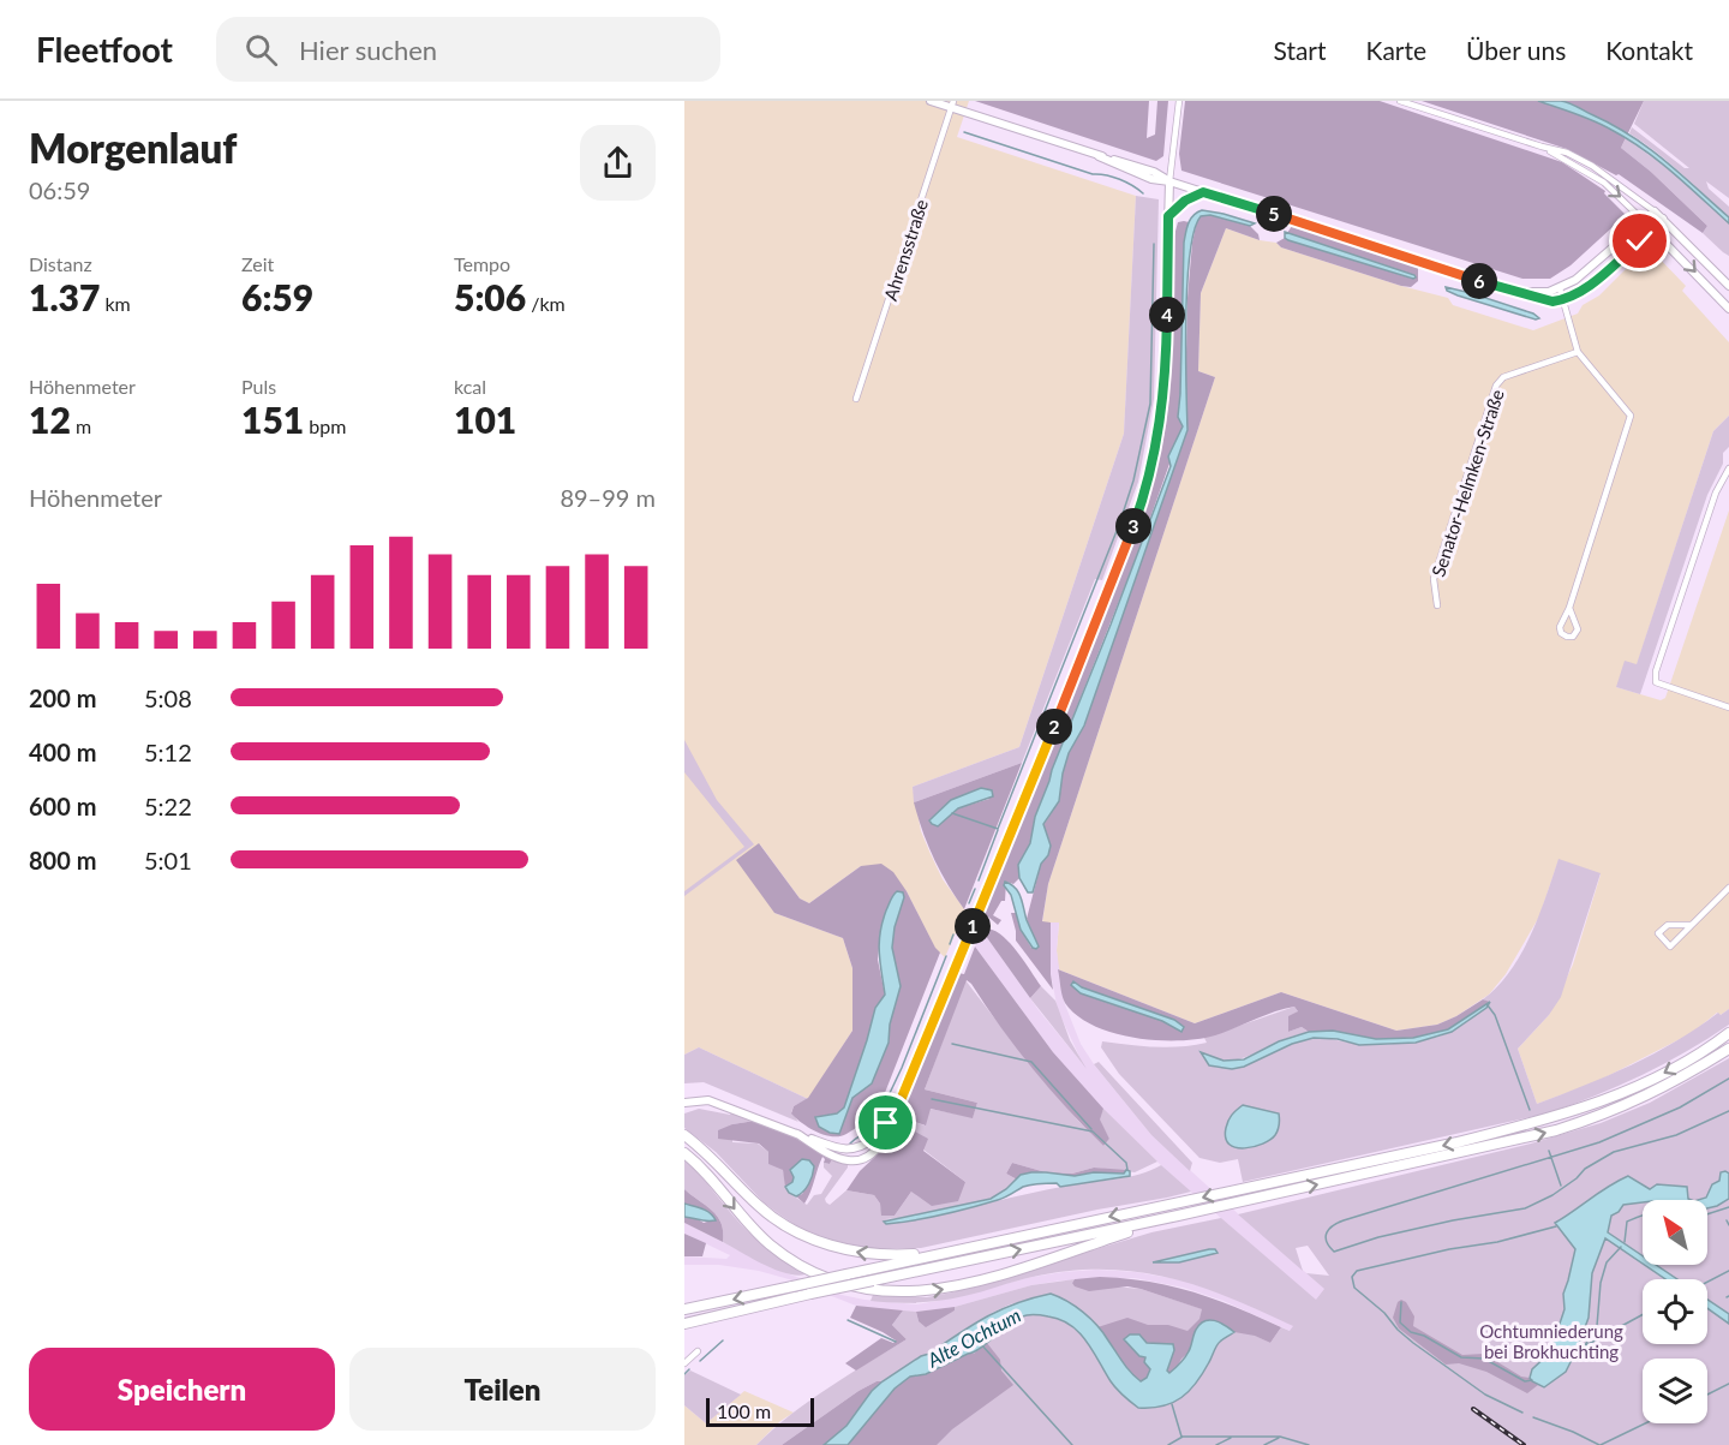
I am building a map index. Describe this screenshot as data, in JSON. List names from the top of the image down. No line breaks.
{"streets":{"street":["Ahrensstraße","Senator-Helmken-Straße"]},"water":["Alte Ochtum"],"parks":["Ochtumniederung bei Brokhuchting"],"scale_bar":"100 m","north":"top left","page":{"header":"Fleetfoot","search":"Hier suchen","nav":["Start","Karte","Über uns","Kontakt"],"heading":["Morgenlauf","06:59"],"pins":["5","6","4","3","2","1"],"stats":[["Distanz","1.37 km"],["Zeit","6:59"],["Tempo","5:06 /km"],["Höhenmeter","12 m"],["Puls","151 bpm"],["kcal","101"]],"chart":["Höhenmeter","89–99 m"],"list":[{"name":"200 m","note":"5:08"},{"name":"400 m","note":"5:12"},{"name":"600 m","note":"5:22"},{"name":"800 m","note":"5:01"}],"buttons":["Speichern","Teilen"],"scale":"100 m"}}
